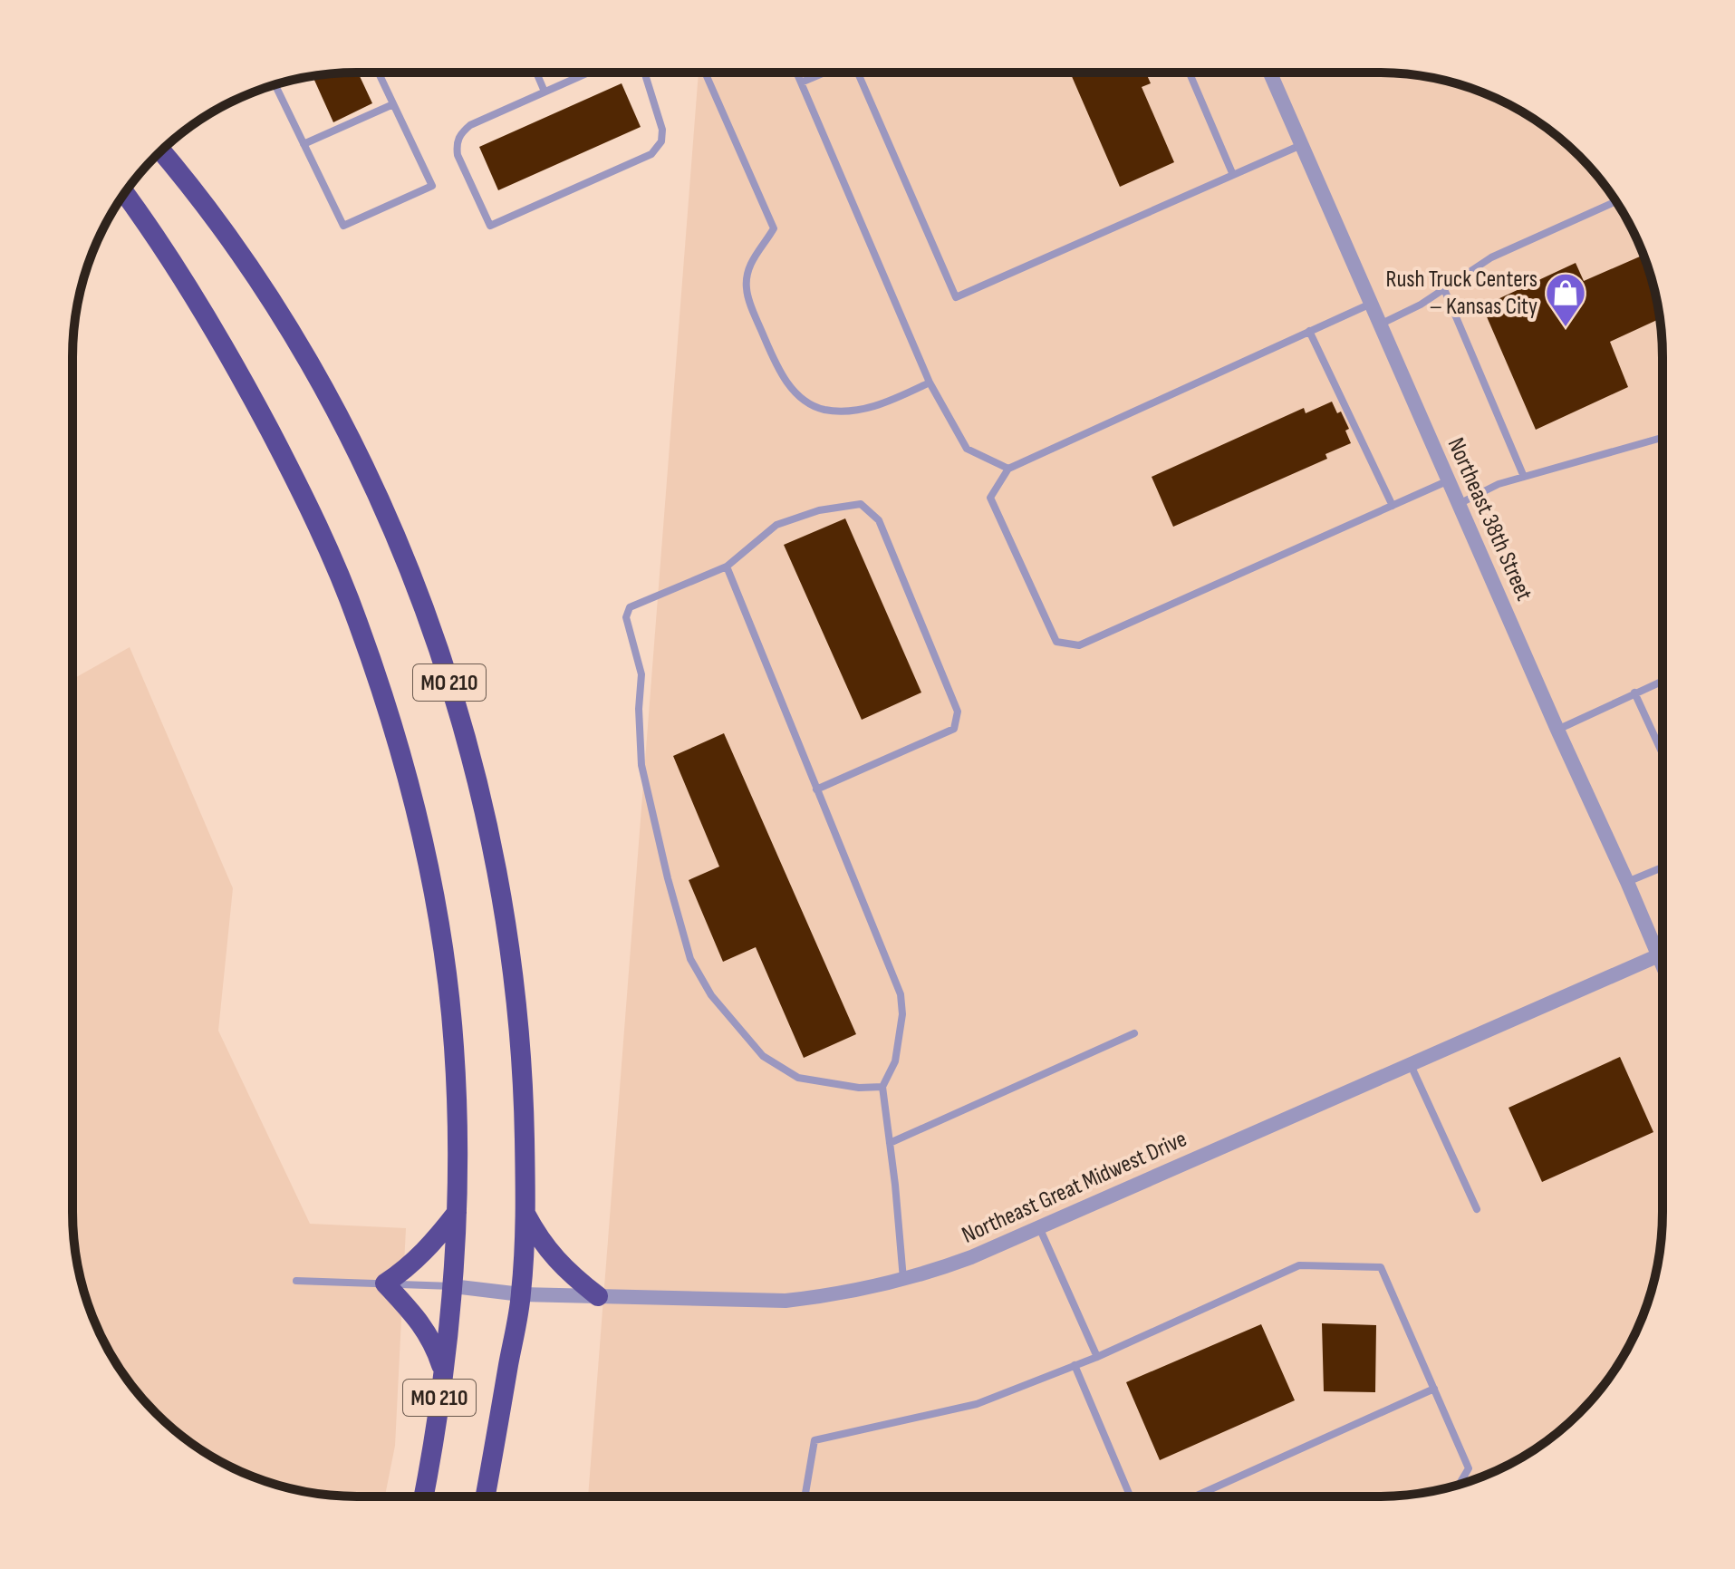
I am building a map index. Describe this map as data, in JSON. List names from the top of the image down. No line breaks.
{"streets":{"highway":["MO 210"],"street":["Northeast 38th Street","Northeast Great Midwest Drive"]},"crossings":[["Northeast 38th Street","Northeast Great Midwest Drive"],["MO 210","Northeast Great Midwest Drive"]],"places":{"shop":["Rush Truck Centers – Kansas City"]}}
